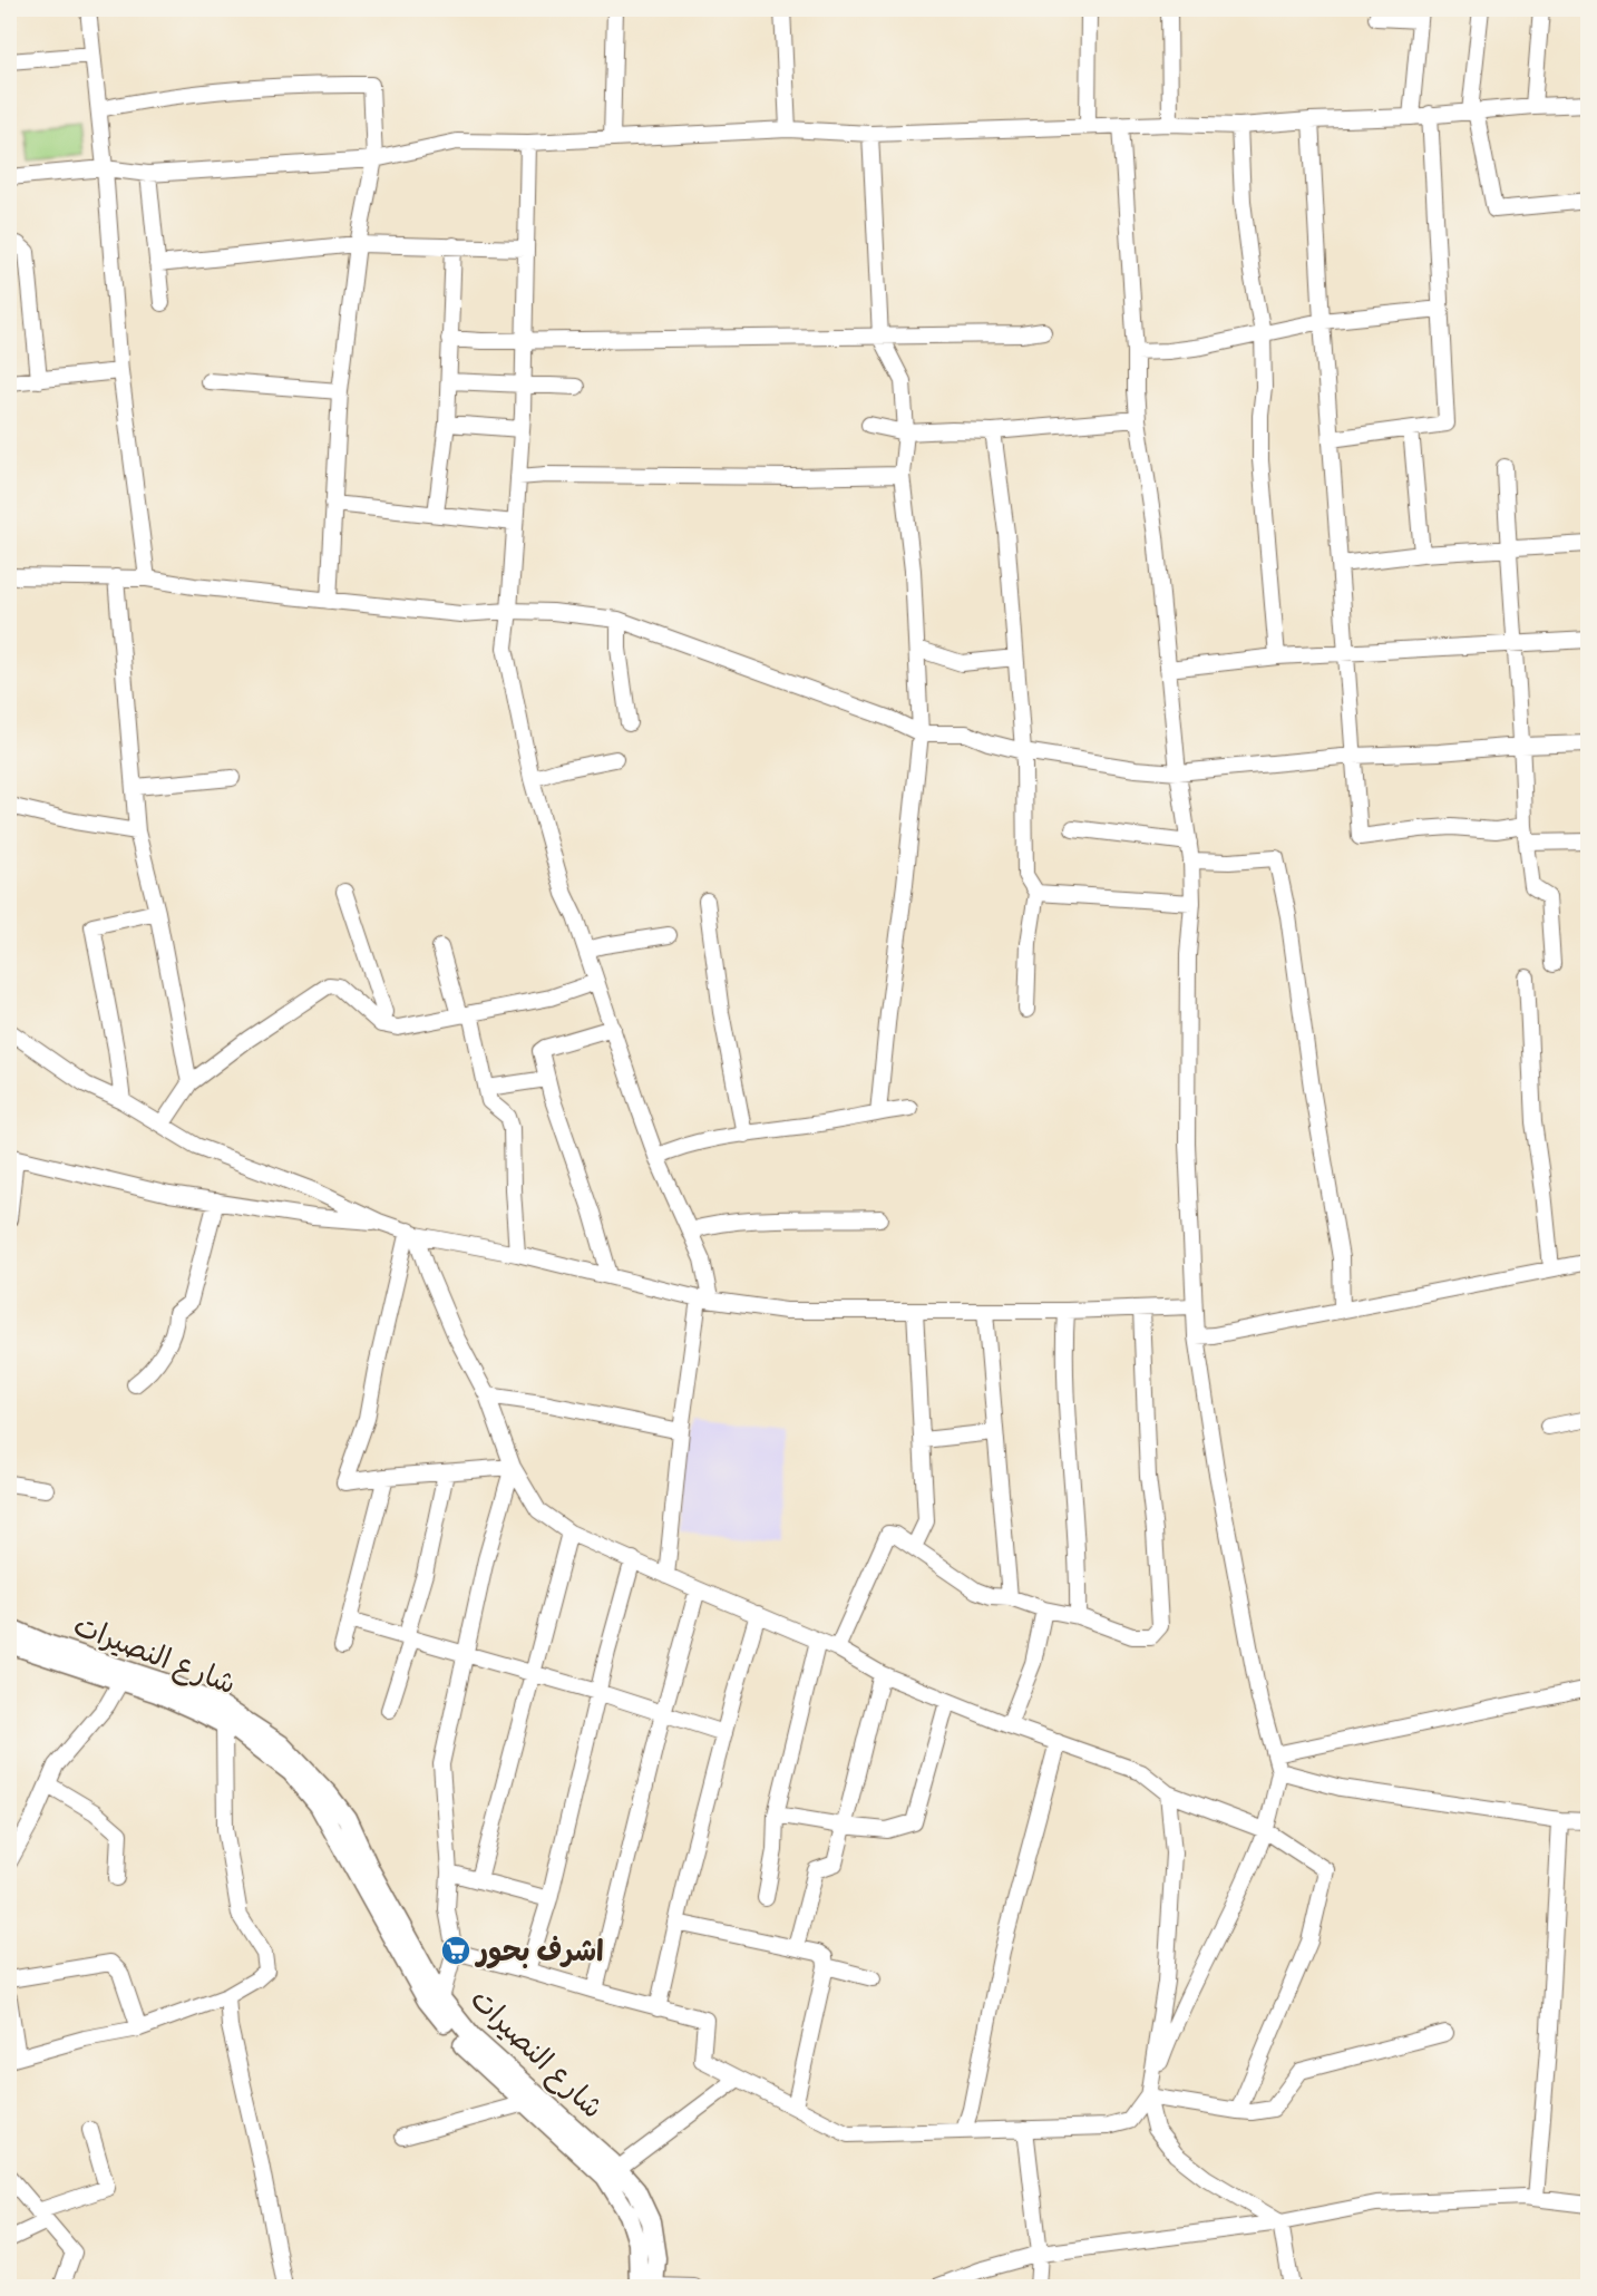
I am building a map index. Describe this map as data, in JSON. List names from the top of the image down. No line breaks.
{"streets":{"main road":["شارع النصيرات"]},"places":{"supermarket":["اشرف بحور"]}}
